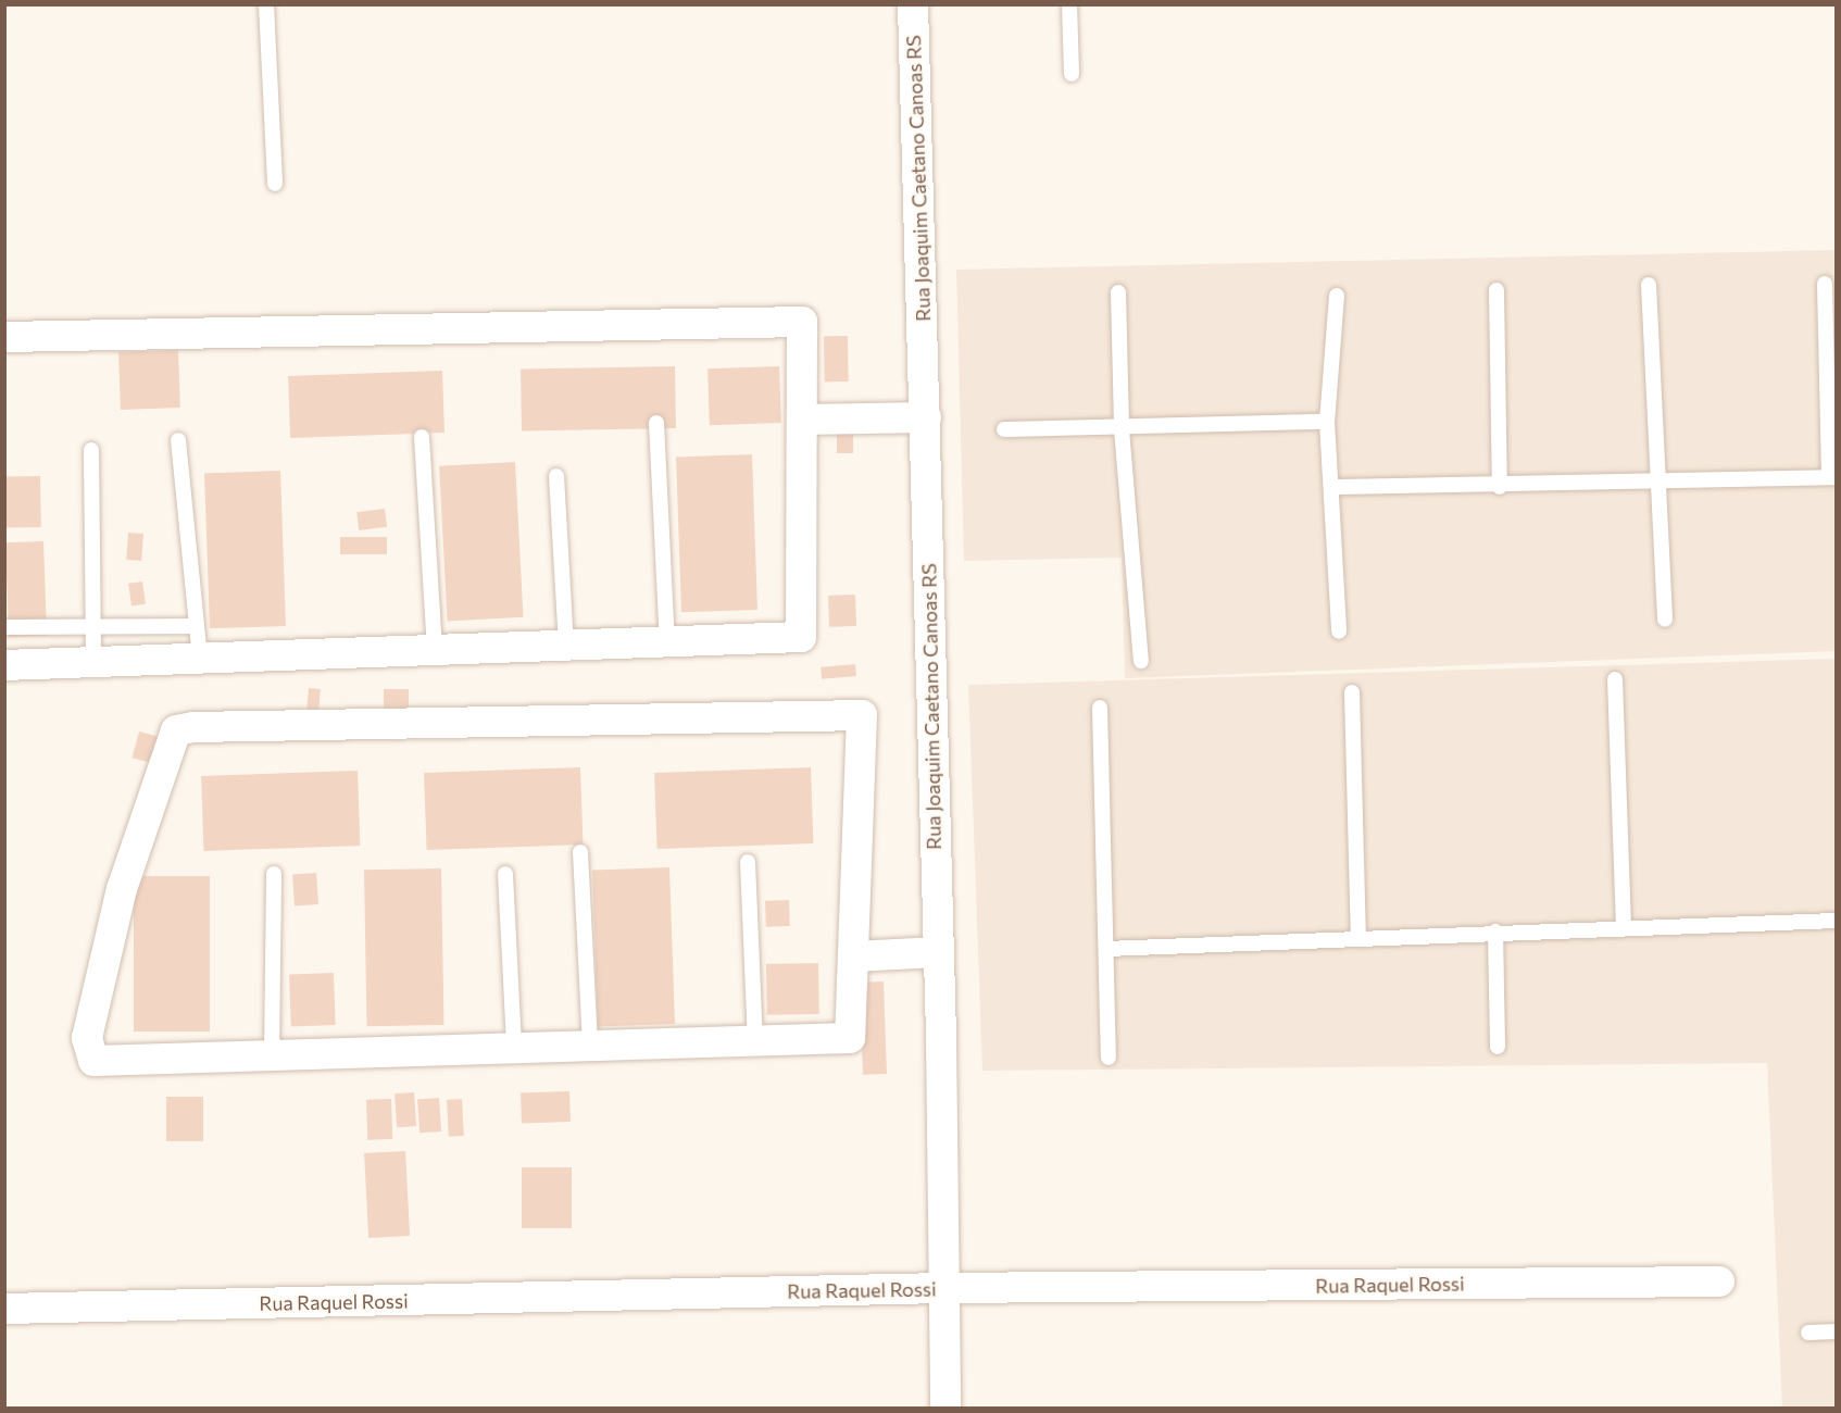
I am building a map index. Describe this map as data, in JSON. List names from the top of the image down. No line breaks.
{"streets":{"street":["Rua Joaquim Caetano Canoas RS","Rua Raquel Rossi"]},"crossings":[["Rua Joaquim Caetano Canoas RS","Rua Raquel Rossi"]]}
